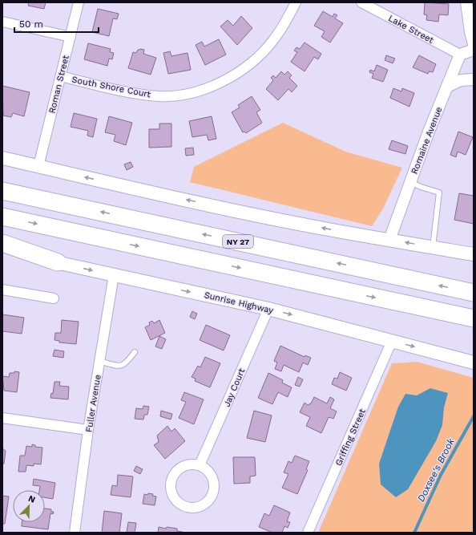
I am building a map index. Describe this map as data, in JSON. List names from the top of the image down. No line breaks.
{"streets":{"highway":["NY 27"],"main road":["Sunrise Highway"],"street":["Lake Street","Roman Street","South Shore Court","Romaine Avenue","Jay Court","Fuller Avenue","Griffing Street"]},"crossings":[["Lake Street","Romaine Avenue"],["Roman Street","South Shore Court"],["Sunrise Highway","Jay Court"],["Sunrise Highway","Fuller Avenue"],["Sunrise Highway","Griffing Street"]],"water":["Doxsee's Brook"],"scale_bar":"50 m","north":"top right"}
